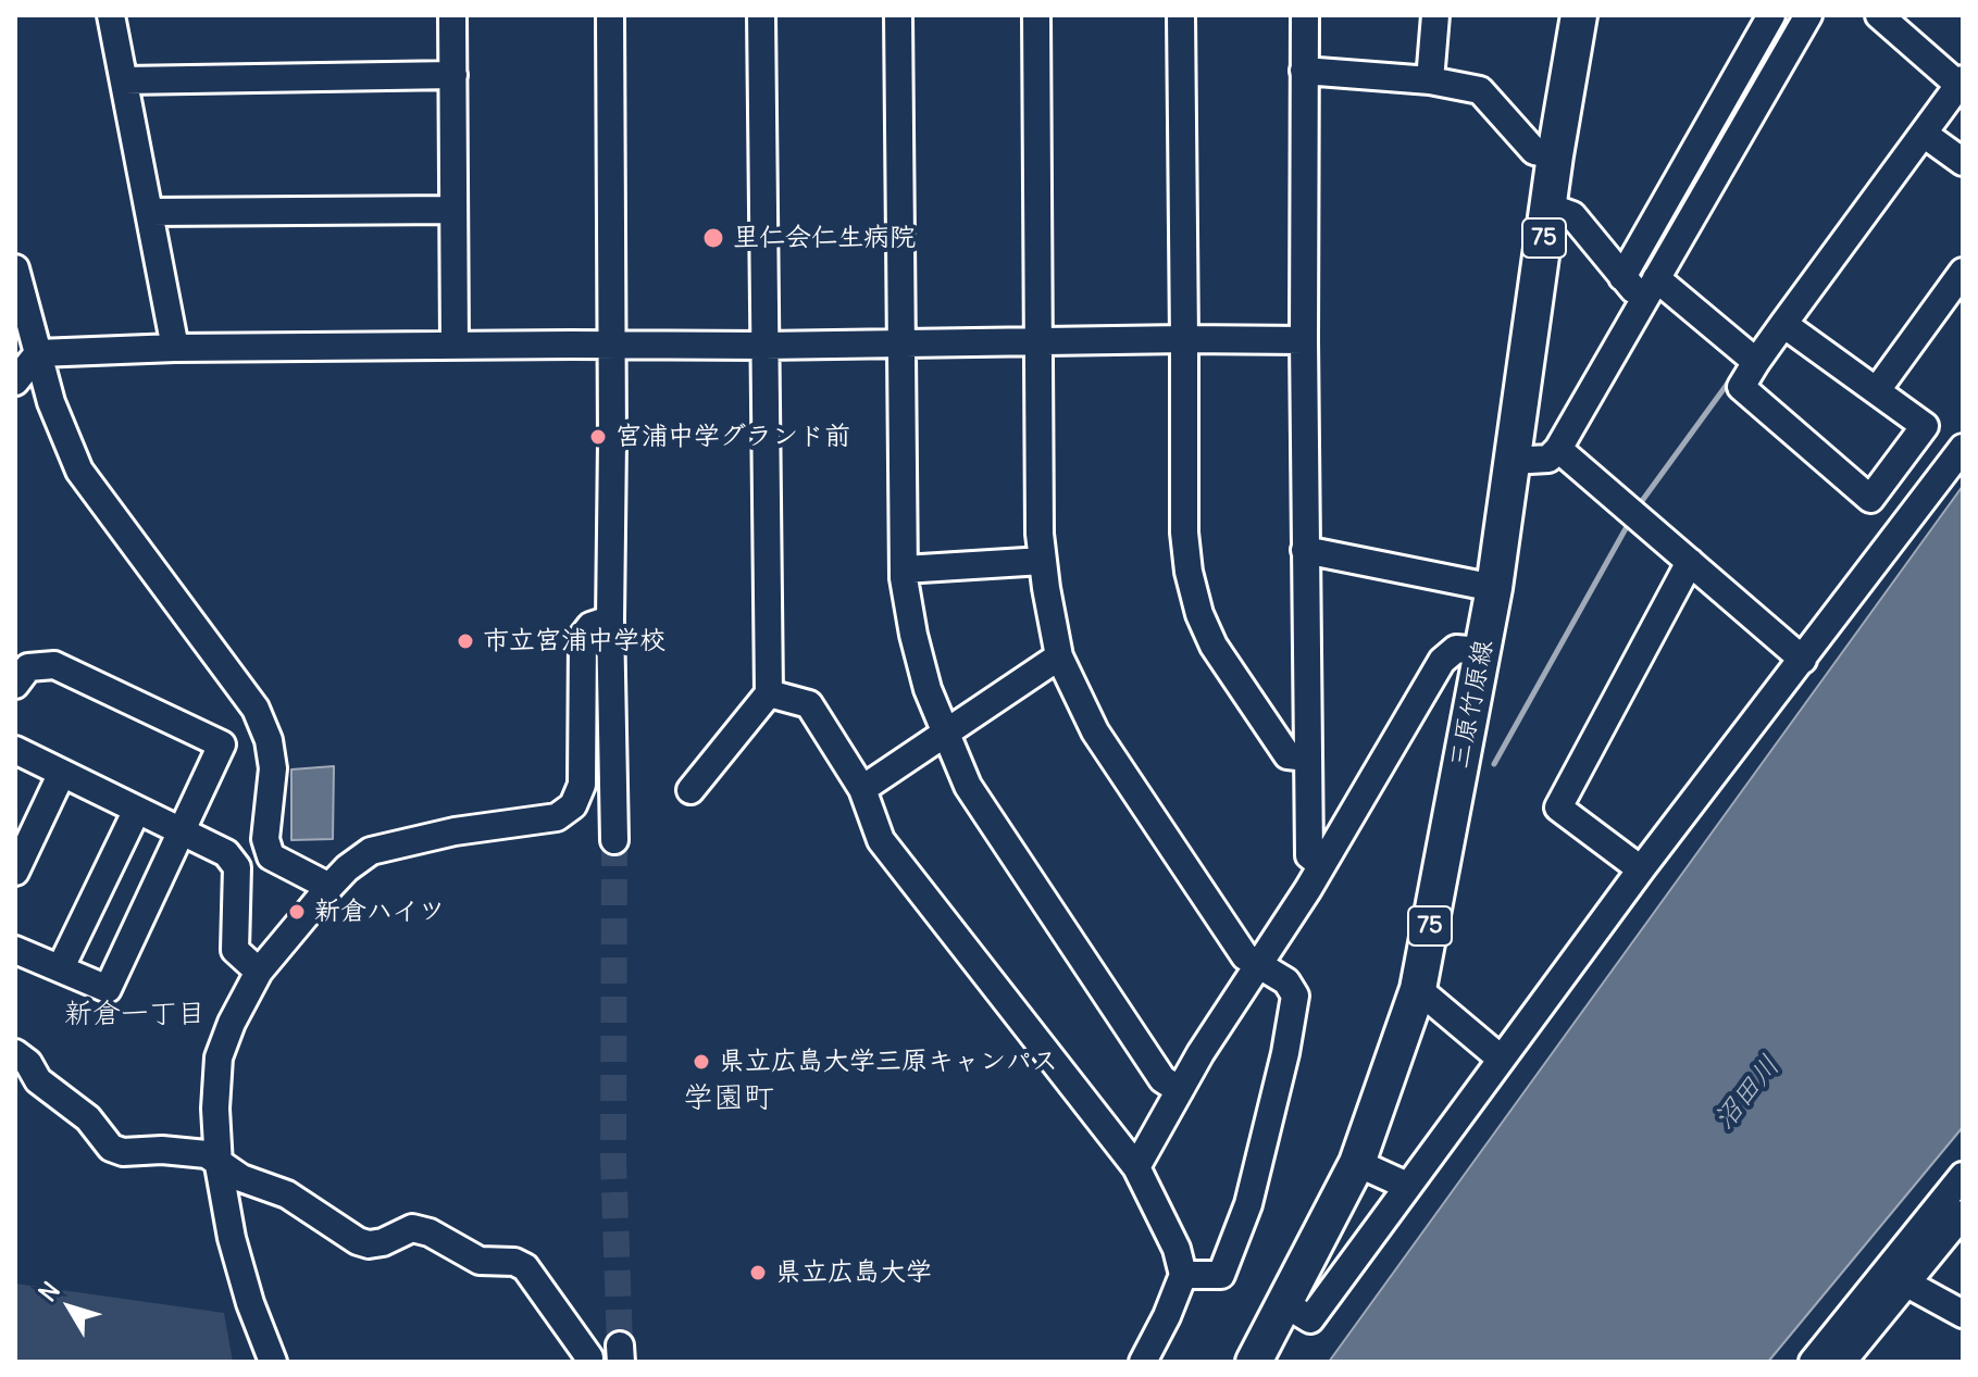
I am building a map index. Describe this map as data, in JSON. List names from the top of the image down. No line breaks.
{"streets":{"main road":["75","三原竹原線"]},"districts":["新倉一丁目","学園町"],"water":["沼田川"],"places":["里仁会仁生病院","宮浦中学グランド前","市立宮浦中学校","新倉ハイツ","県立広島大学三原キャンパス","県立広島大学"],"north":"top left"}
